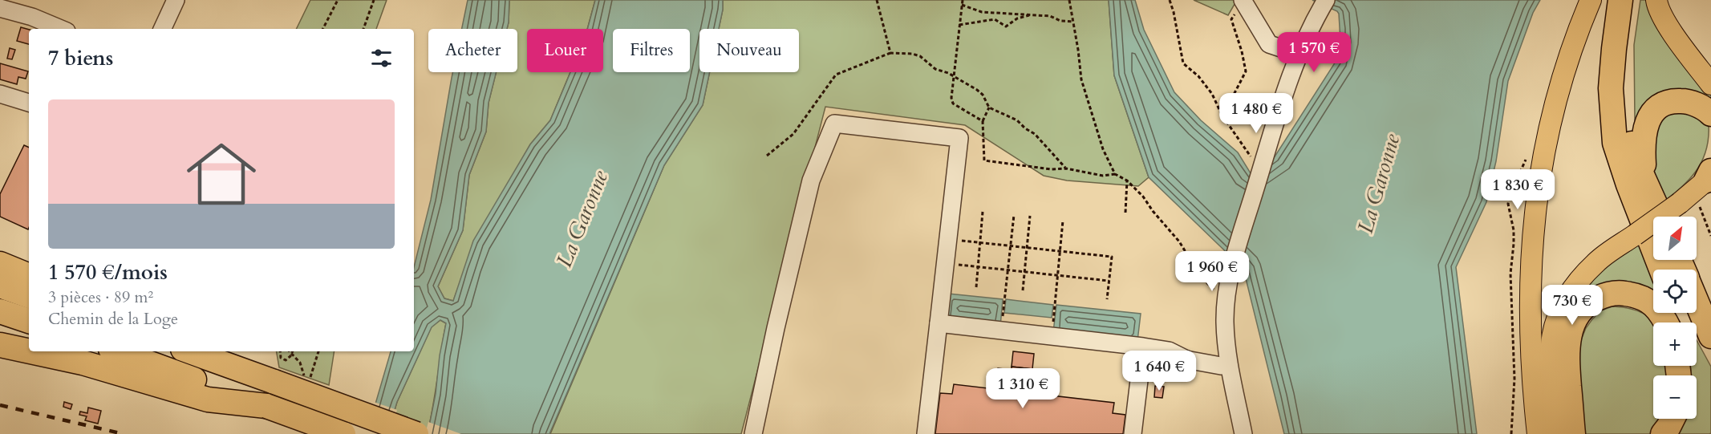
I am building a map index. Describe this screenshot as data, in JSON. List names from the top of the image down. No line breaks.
{"water":["La Garonne"],"north":"top right","page":{"chip":["Acheter","Louer","Filtres","Nouveau"],"heading":"7 biens","price":["1 570 €","1 480 €","1 830 €","1 960 €","730 €","1 640 €","1 310 €"],"list":[{"name":"1 570 €/mois","note":"3 pièces · 89 m² · Chemin de la Loge"}],"map_buttons":["+","−"]}}
